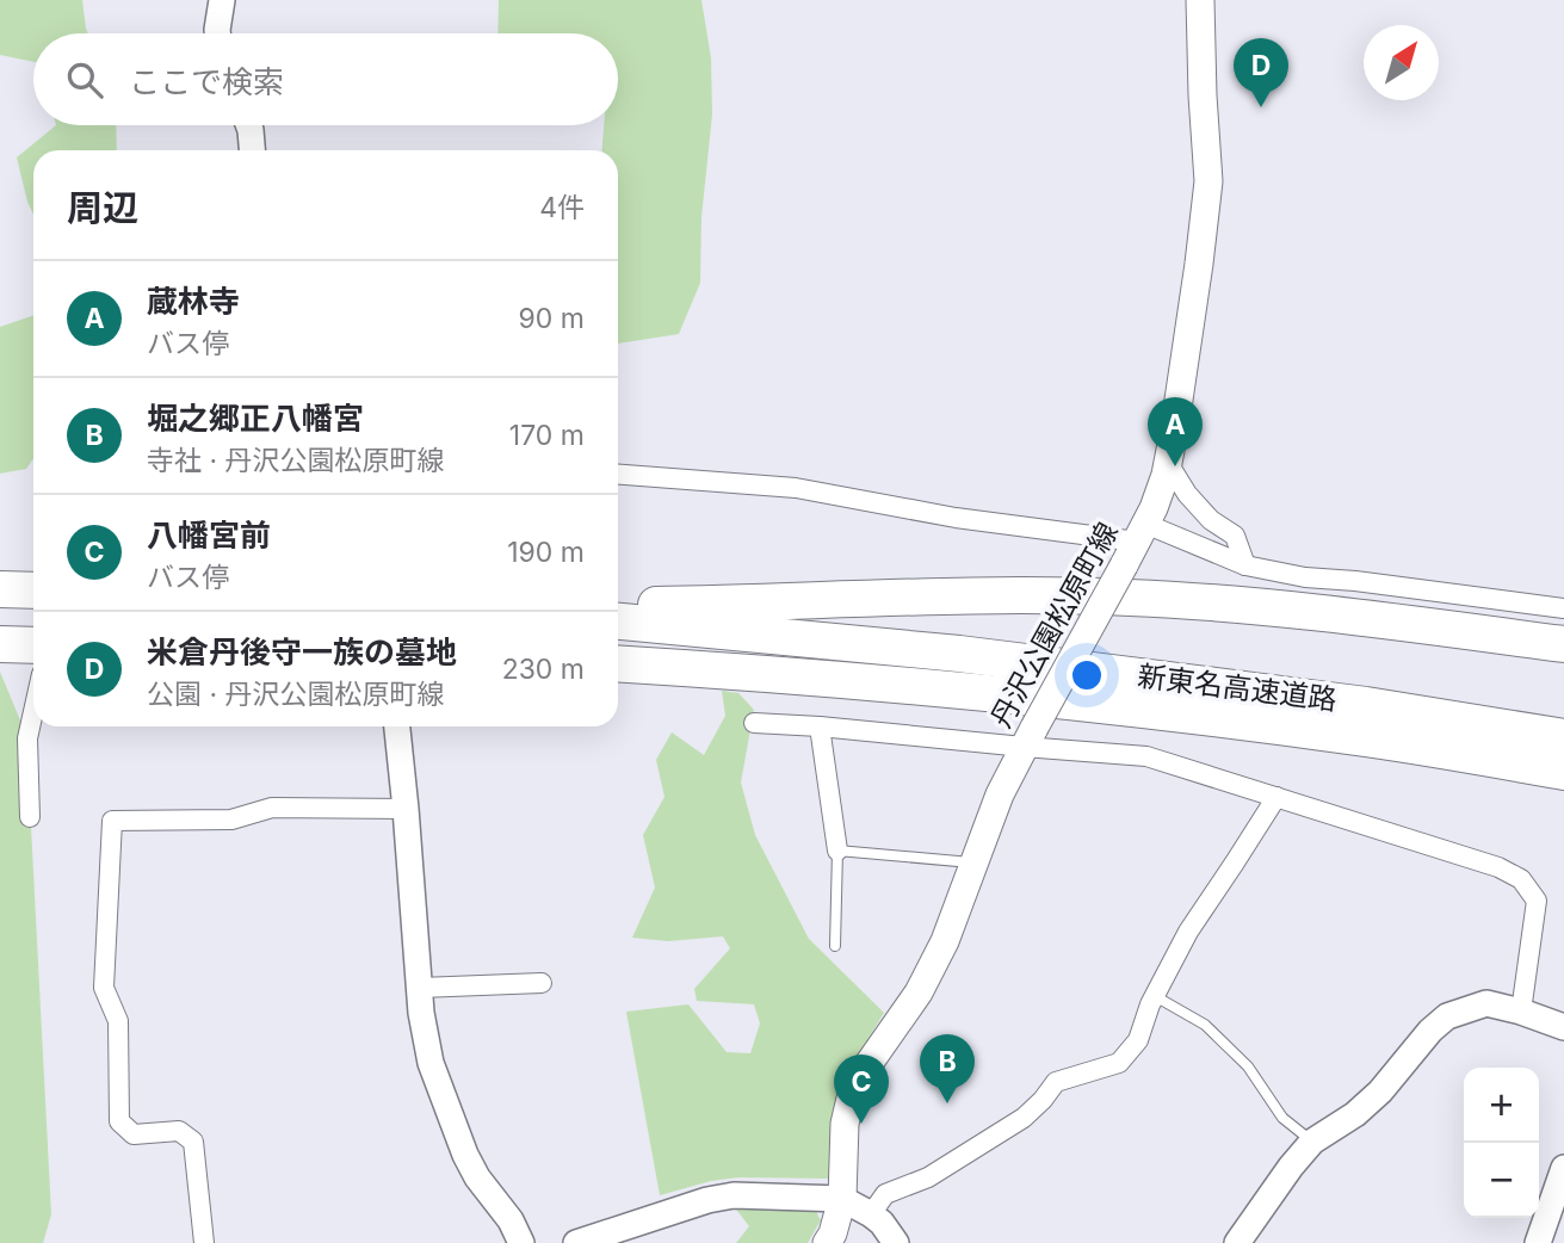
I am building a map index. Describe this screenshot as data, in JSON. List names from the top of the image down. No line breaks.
{"streets":{"highway":["新東名高速道路"],"main road":["丹沢公園松原町線"]},"north":"top right","page":{"search":"ここで検索","pins":["D","A","B","C"],"heading":["周辺","4件"],"list":[{"mark":"A","name":"蔵林寺","note":"バス停","value":"90 m"},{"mark":"B","name":"堀之郷正八幡宮","note":"寺社 · 丹沢公園松原町線","value":"170 m"},{"mark":"C","name":"八幡宮前","note":"バス停","value":"190 m"},{"mark":"D","name":"米倉丹後守一族の墓地","note":"公園 · 丹沢公園松原町線","value":"230 m"}],"map_buttons":["+","−"]}}
